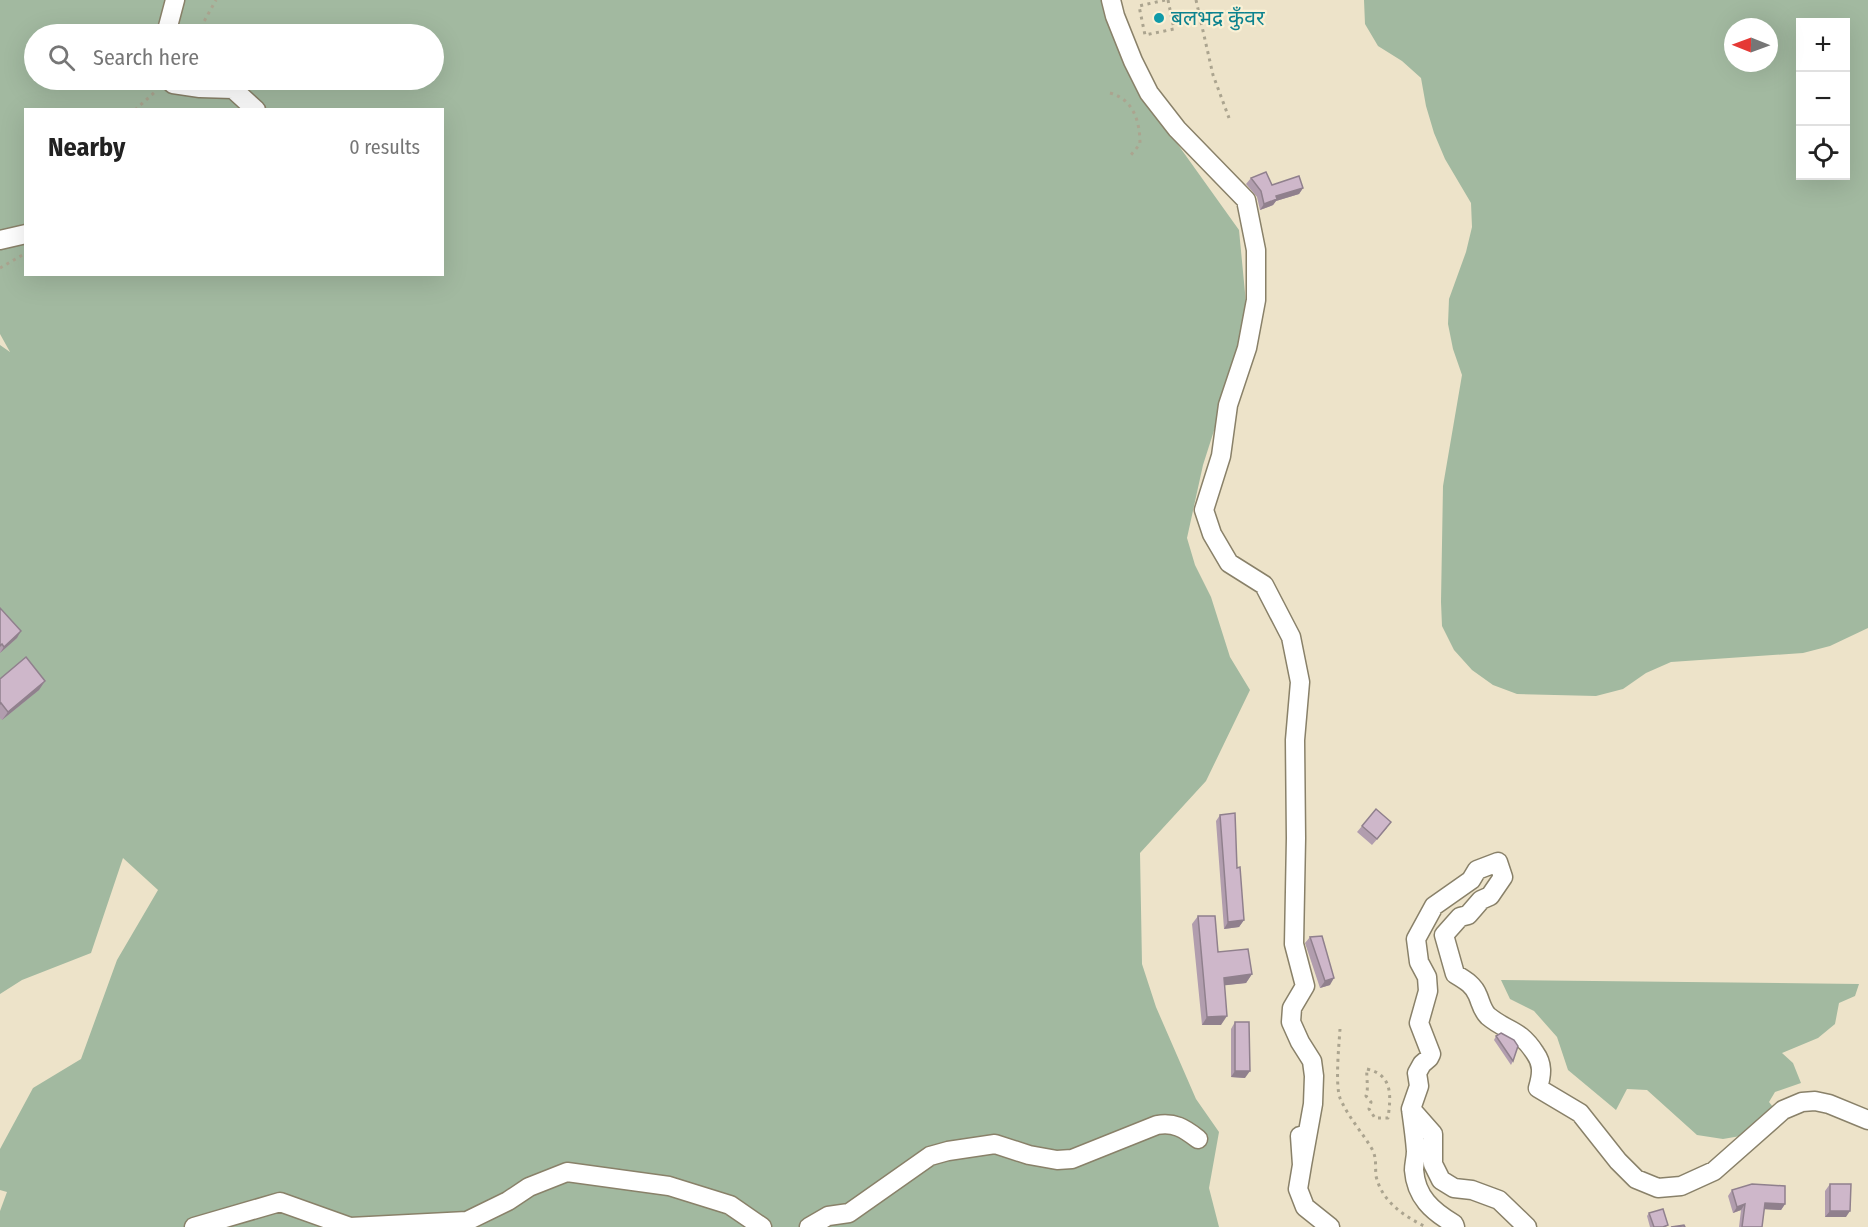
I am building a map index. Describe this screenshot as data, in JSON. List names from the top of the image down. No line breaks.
{"places":["बलभद्र कुँवर"],"north":"left","page":{"map_buttons":["+","−"],"search":"Search here","heading":["Nearby","0 results"]}}
